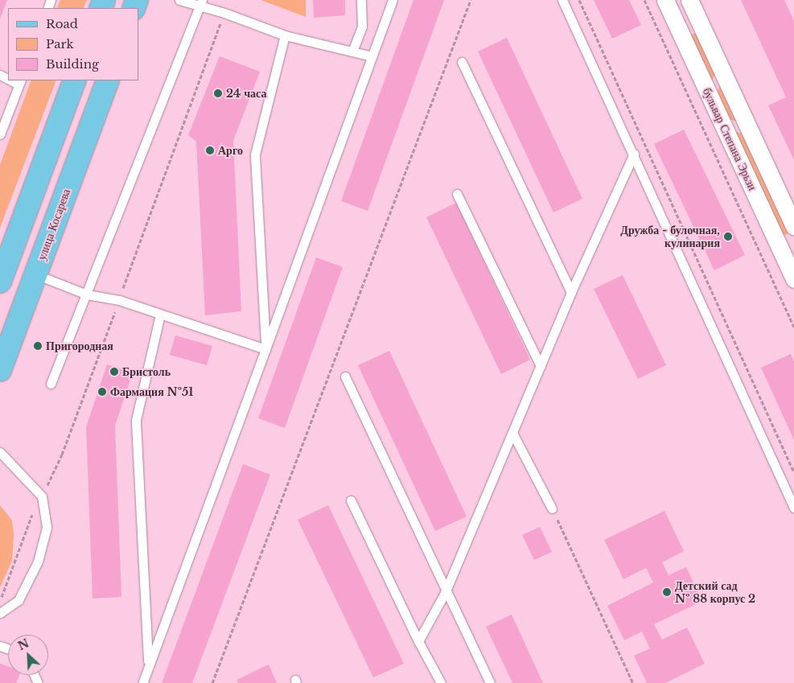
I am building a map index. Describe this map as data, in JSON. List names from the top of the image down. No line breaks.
{"streets":{"main road":["улица Косарева"],"street":["бульвар Степана Эрьзи"]},"places":["24 часа","Арго","Дружба - булочная, кулинария","Пригородная","Бристоль","Фармация №51","Детский сад № 88 корпус 2"],"legend":["Road","Park","Building"],"north":"top left"}
